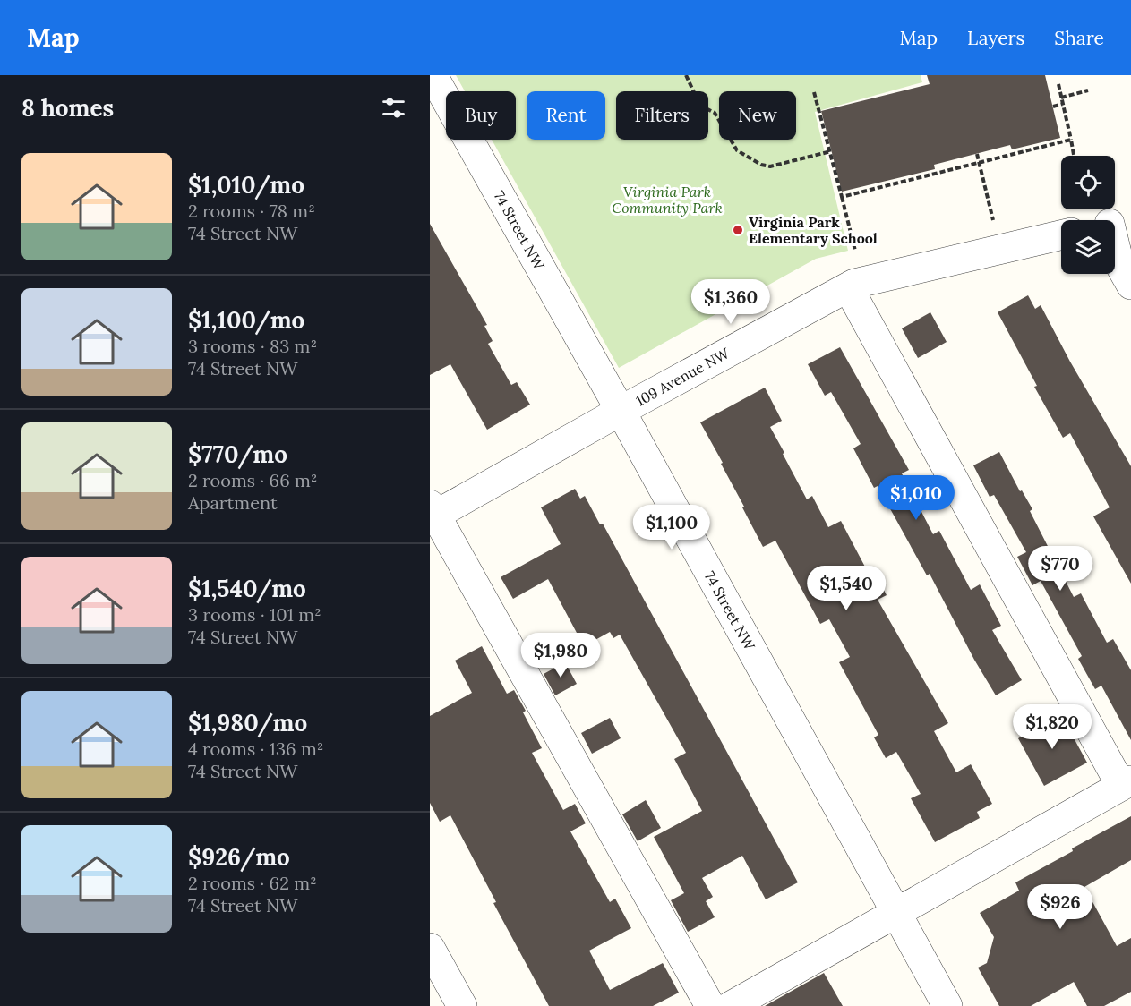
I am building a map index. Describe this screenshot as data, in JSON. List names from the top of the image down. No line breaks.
{"streets":{"street":["74 Street NW","109 Avenue NW"]},"crossings":[["74 Street NW","109 Avenue NW"]],"parks":["Virginia Park Community Park"],"places":["Virginia Park Elementary School"],"page":{"header":"Map","nav":["Map","Layers","Share"],"heading":"8 homes","chip":["Buy","Rent","Filters","New"],"list":[{"name":"$1,010/mo","note":"2 rooms · 78 m² · 74 Street NW"},{"name":"$1,100/mo","note":"3 rooms · 83 m² · 74 Street NW"},{"name":"$770/mo","note":"2 rooms · 66 m² · Apartment"},{"name":"$1,540/mo","note":"3 rooms · 101 m² · 74 Street NW"},{"name":"$1,980/mo","note":"4 rooms · 136 m² · 74 Street NW"},{"name":"$926/mo","note":"2 rooms · 62 m² · 74 Street NW"}],"price":["$1,360","$1,010","$1,100","$770","$1,540","$1,980","$1,820","$926"]}}
